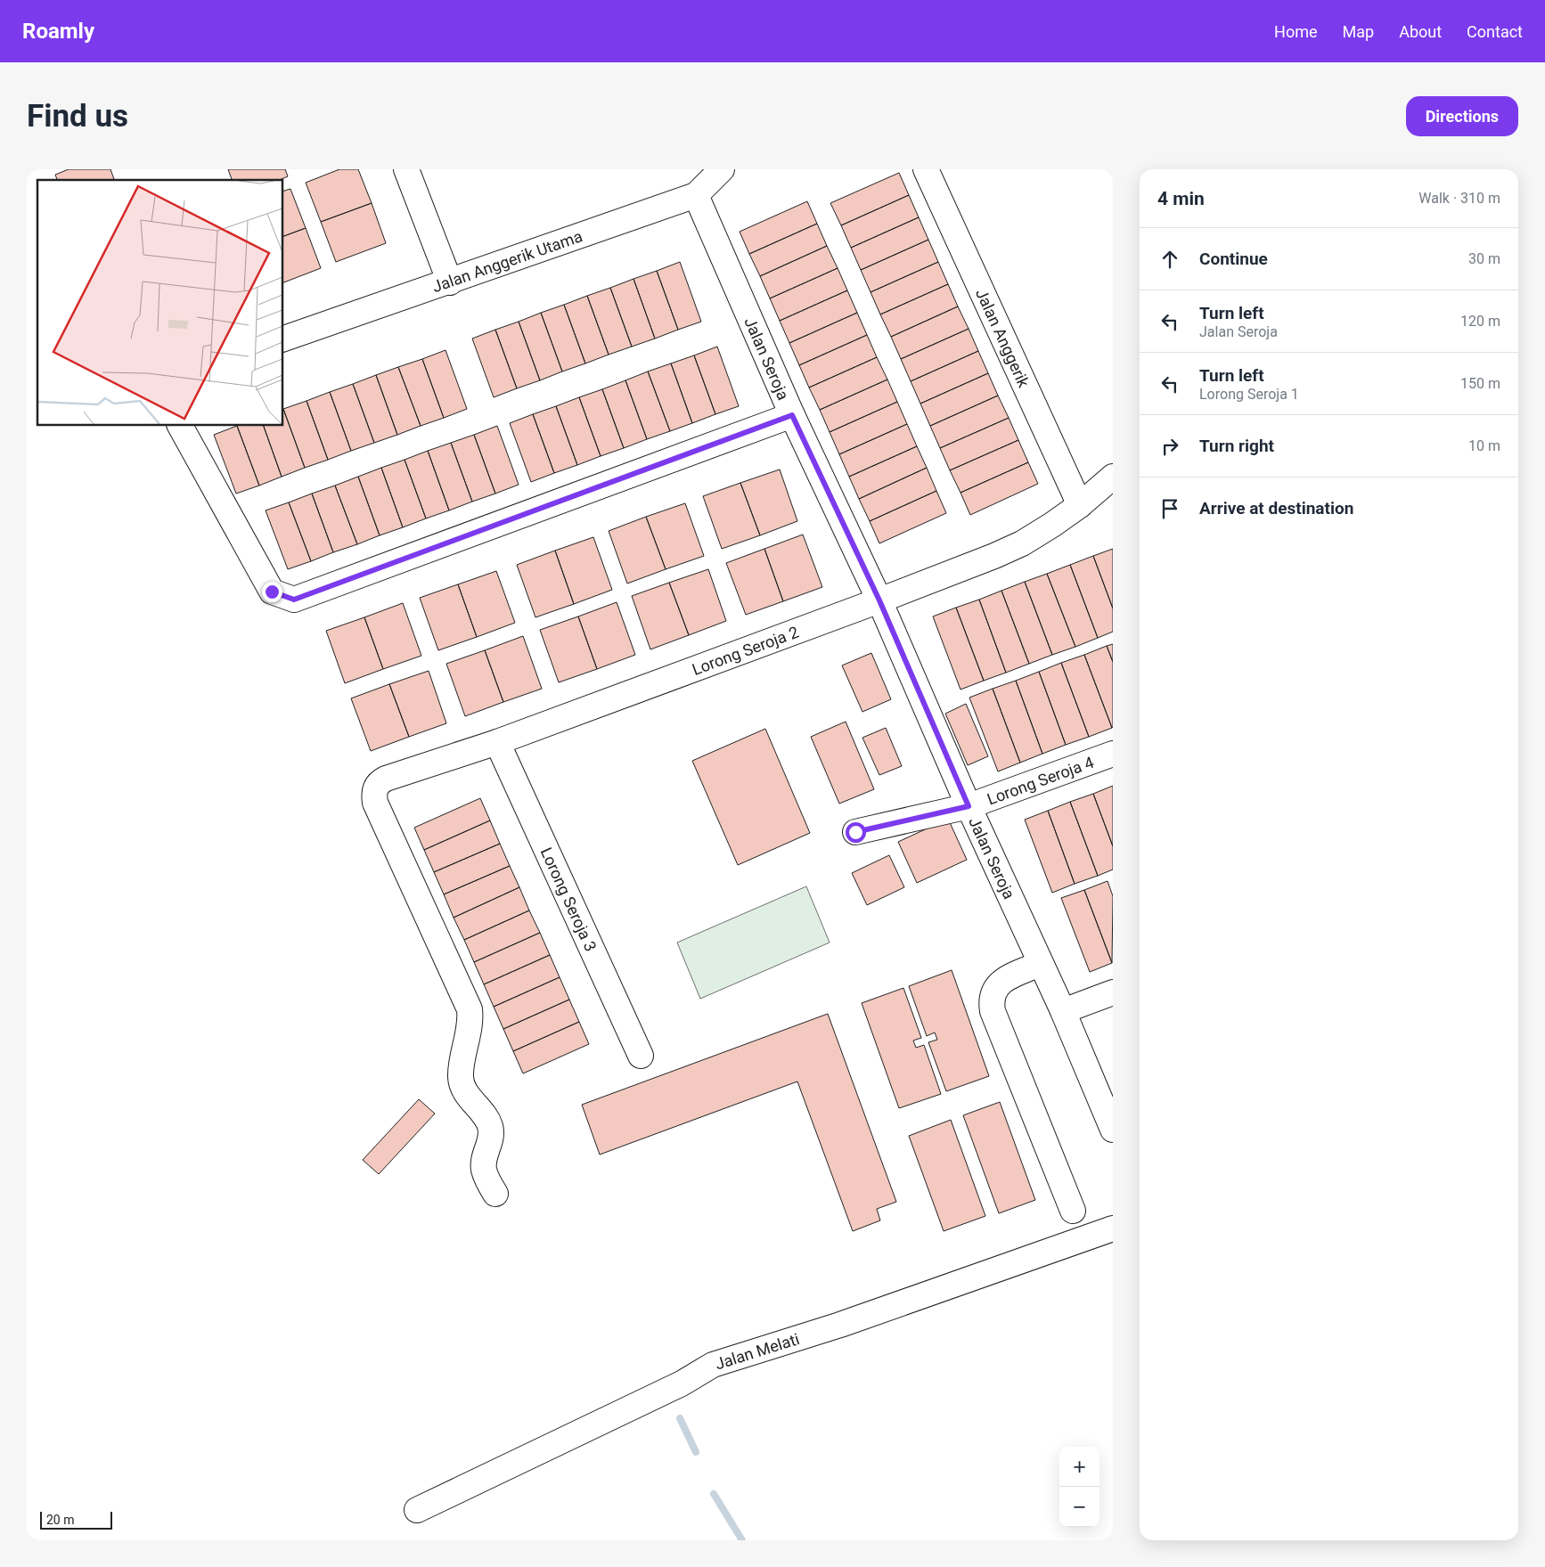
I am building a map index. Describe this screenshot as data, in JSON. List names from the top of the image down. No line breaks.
{"streets":{"street":["Jalan Anggerik Utama","Jalan Anggerik","Jalan Seroja","Lorong Seroja 2","Lorong Seroja 4","Lorong Seroja 3","Jalan Melati"]},"crossings":[["Jalan Anggerik Utama","Jalan Seroja"],["Jalan Anggerik","Lorong Seroja 2"],["Jalan Seroja","Lorong Seroja 2"],["Jalan Seroja","Lorong Seroja 4"],["Lorong Seroja 2","Lorong Seroja 3"]],"scale_bar":"20 m","page":{"header":"Roamly","nav":["Home","Map","About","Contact"],"buttons":"Directions","title":"Find us","heading":["4 min","Walk · 310 m"],"list":[["Continue","30 m"],["Turn left","Jalan Seroja","120 m"],["Turn left","Lorong Seroja 1","150 m"],["Turn right","10 m"],"Arrive at destination"],"map_buttons":["+","−"],"scale":"20 m"}}
